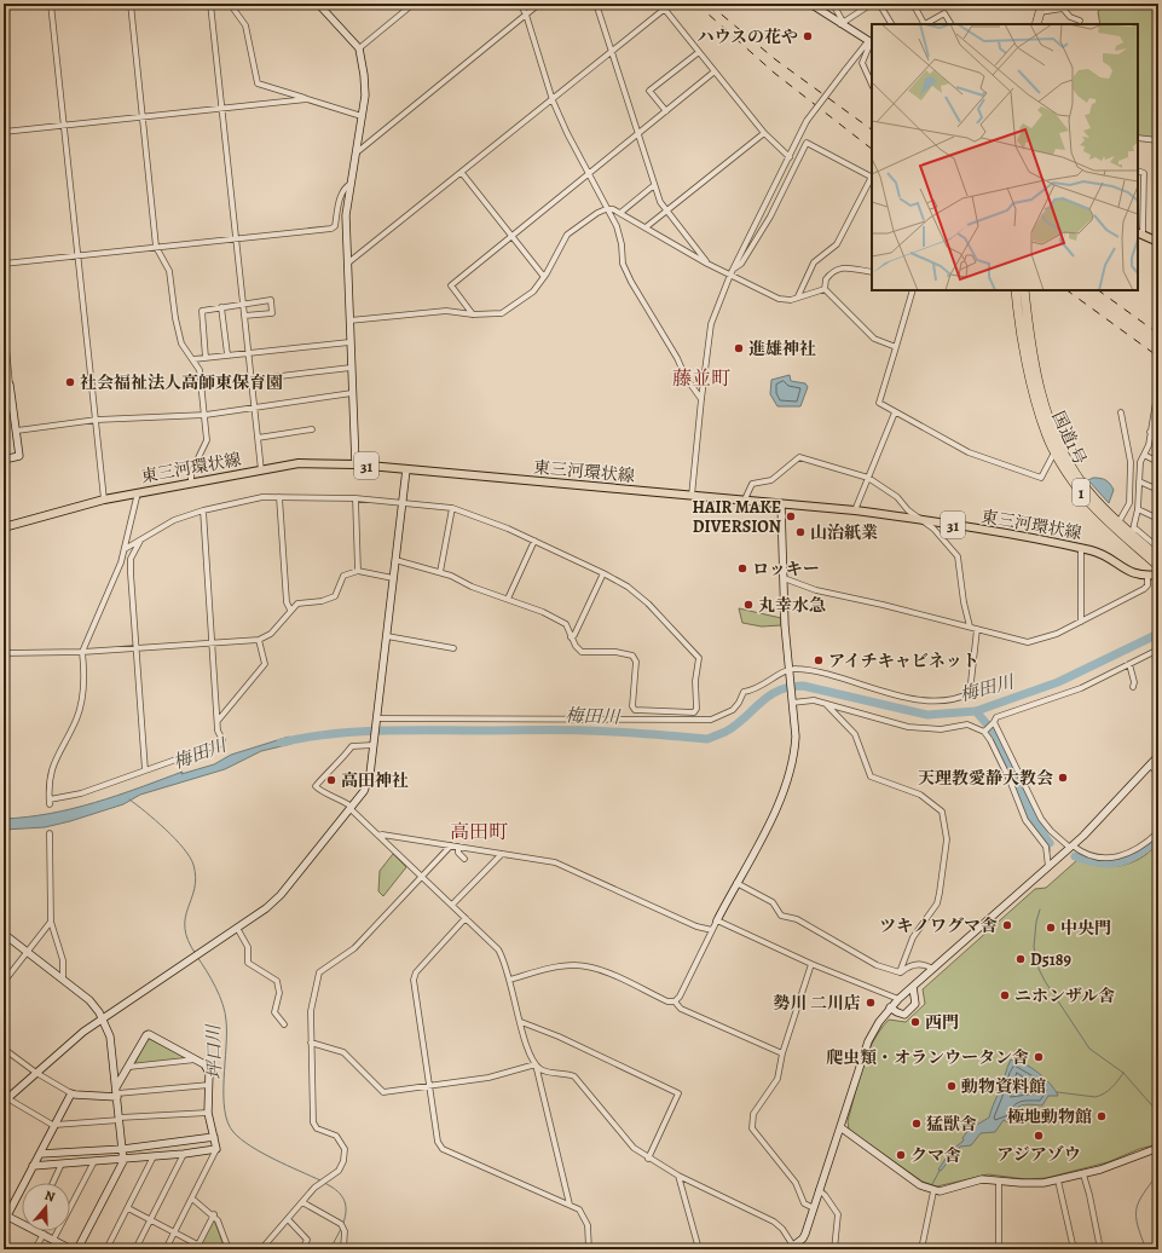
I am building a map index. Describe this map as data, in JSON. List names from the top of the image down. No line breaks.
{"streets":{"highway":["国道1号","1"],"main road":["31","東三河環状線"]},"districts":["藤並町","高田町"],"water":["梅田川","坪口川"],"places":["ハウスの花や","進雄神社","社会福祉法人高師東保育園","HAIR MAKE DIVERSION","山治紙業","ロッキー","丸幸水急","アイチキャビネット","天理教愛静大教会","高田神社","ツキノワグマ舎","中央門","D5189","ニホンザル舎","勢川 二川店","西門","爬虫類・オランウータン舎","動物資料館","極地動物館","猛獣舎","アジアゾウ","クマ舎"],"north":"top"}
